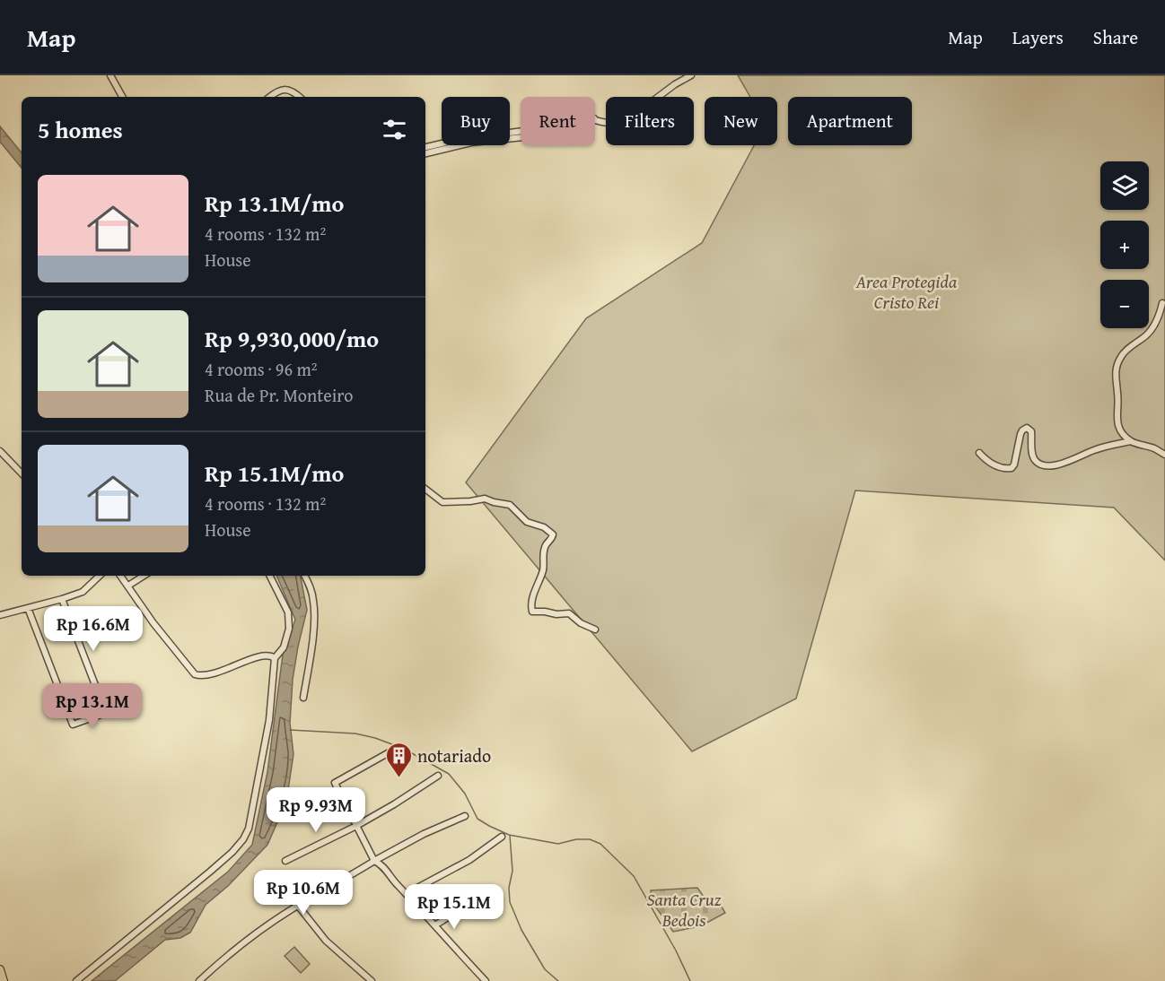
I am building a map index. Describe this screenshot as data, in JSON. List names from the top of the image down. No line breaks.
{"parks":["Area Protegida Cristo Rei","Santa Cruz Bedois"],"places":{"building":["notariado"]},"page":{"header":"Map","nav":["Map","Layers","Share"],"chip":["Buy","Rent","Filters","New","Apartment"],"heading":"5 homes","map_buttons":["+","−"],"list":[{"name":"Rp 13.1M/mo","note":"4 rooms · 132 m² · House"},{"name":"Rp 9,930,000/mo","note":"4 rooms · 96 m² · Rua de Pr. Monteiro"},{"name":"Rp 15.1M/mo","note":"4 rooms · 132 m² · House"}],"price":["Rp 16.6M","Rp 13.1M","Rp 9.93M","Rp 10.6M","Rp 15.1M"]}}
